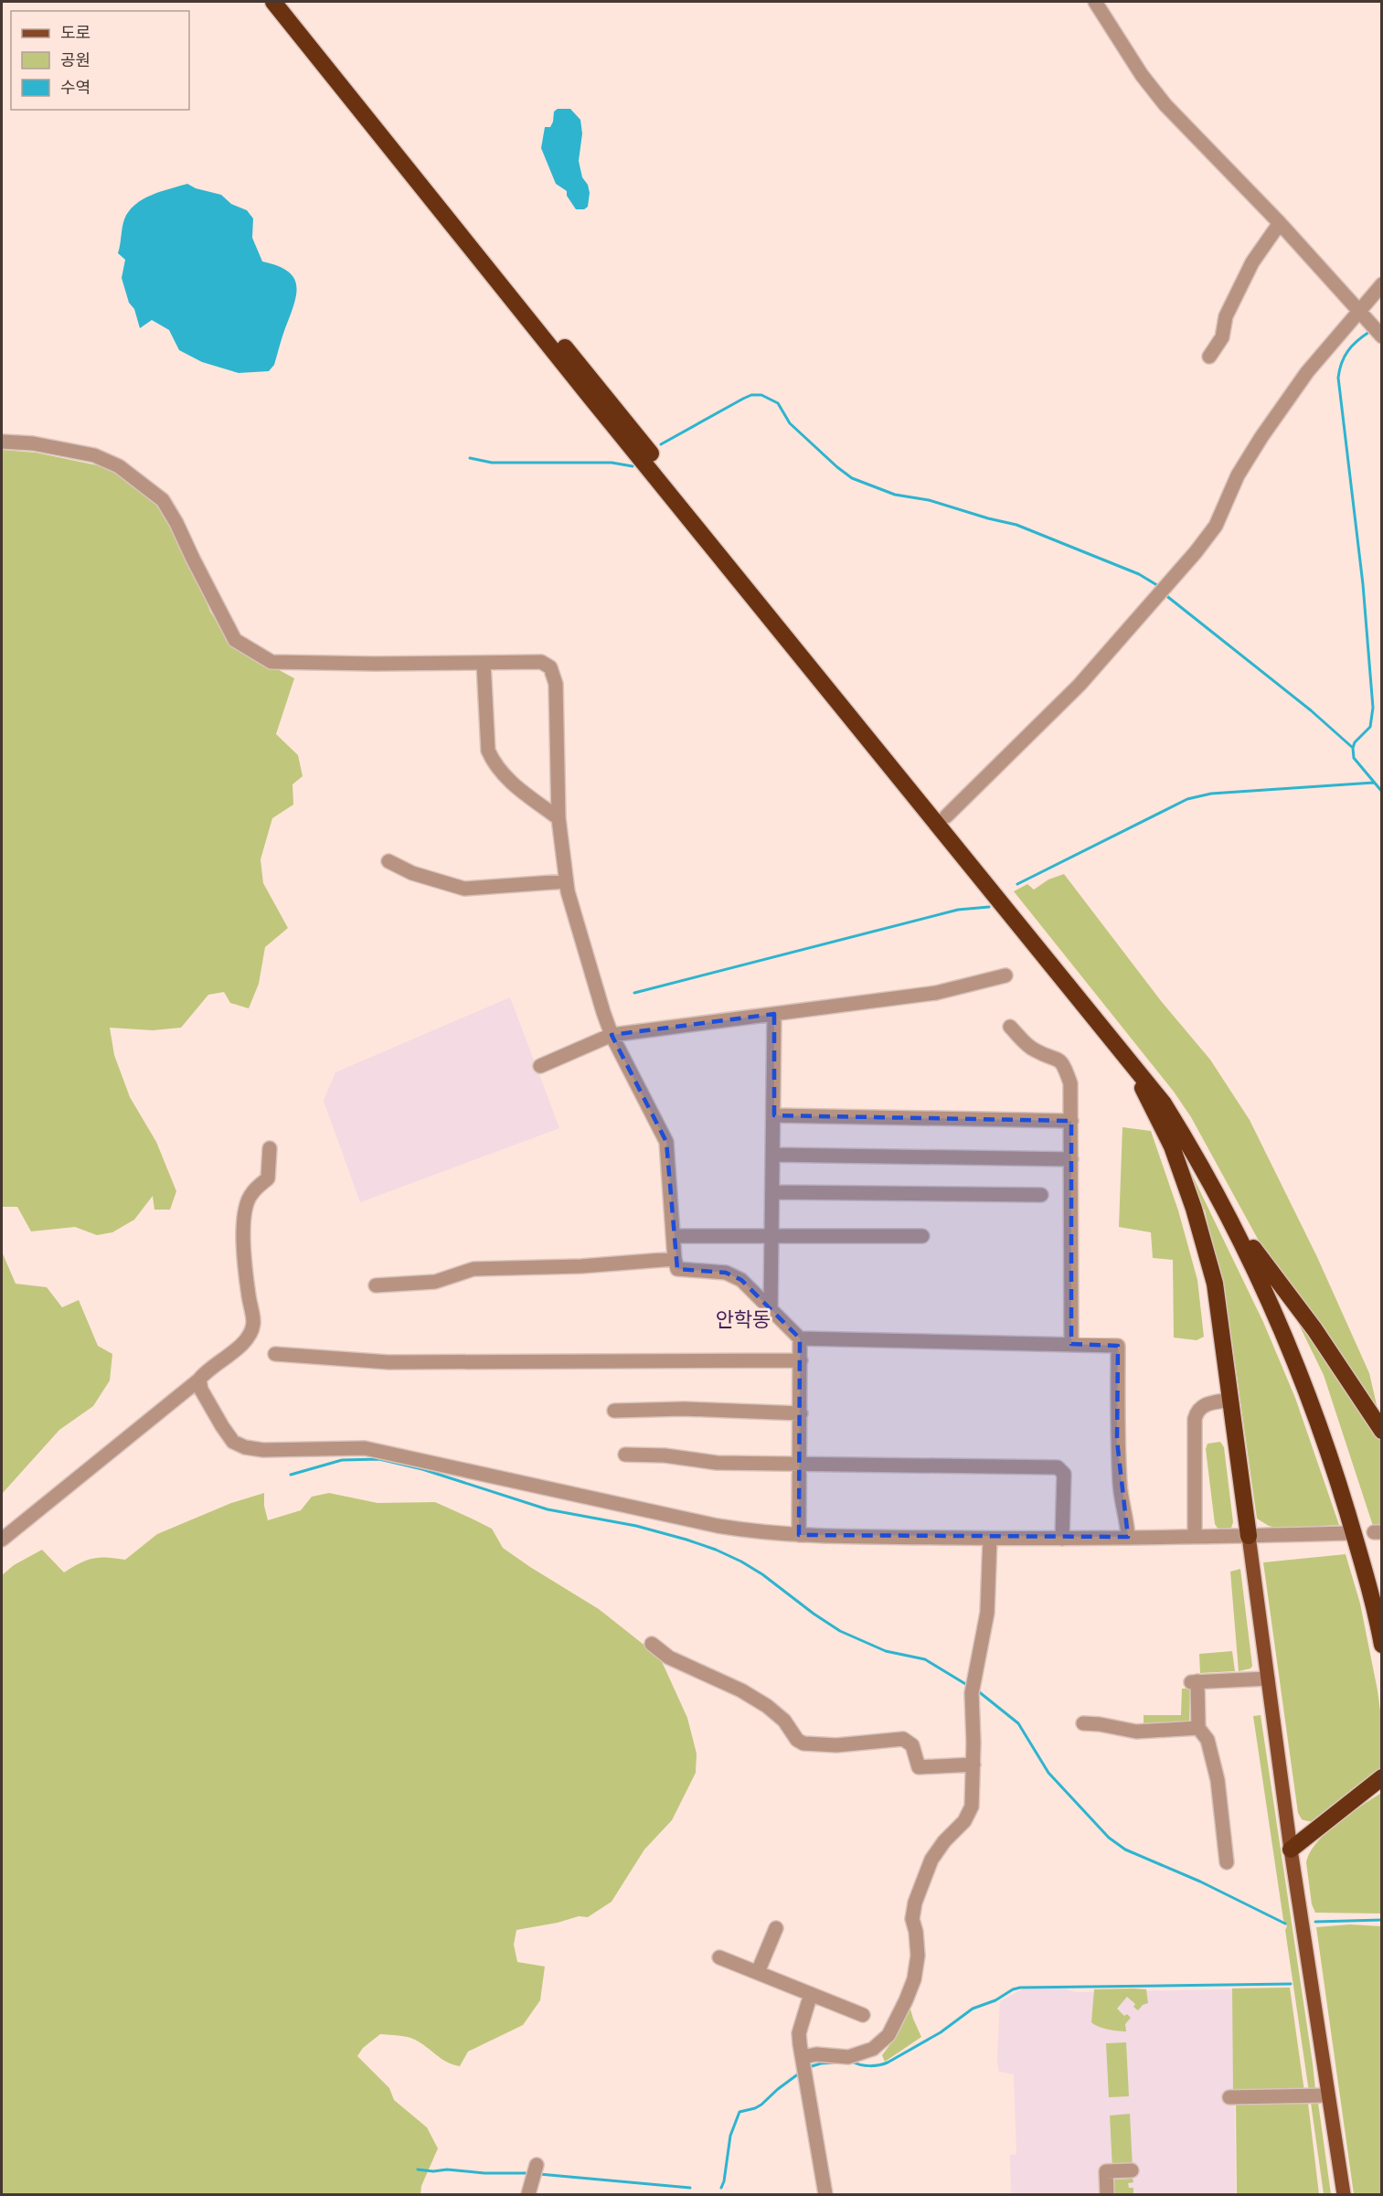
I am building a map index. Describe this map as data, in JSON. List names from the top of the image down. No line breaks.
{"districts":["안학동"],"legend":["도로","공원","수역"]}
